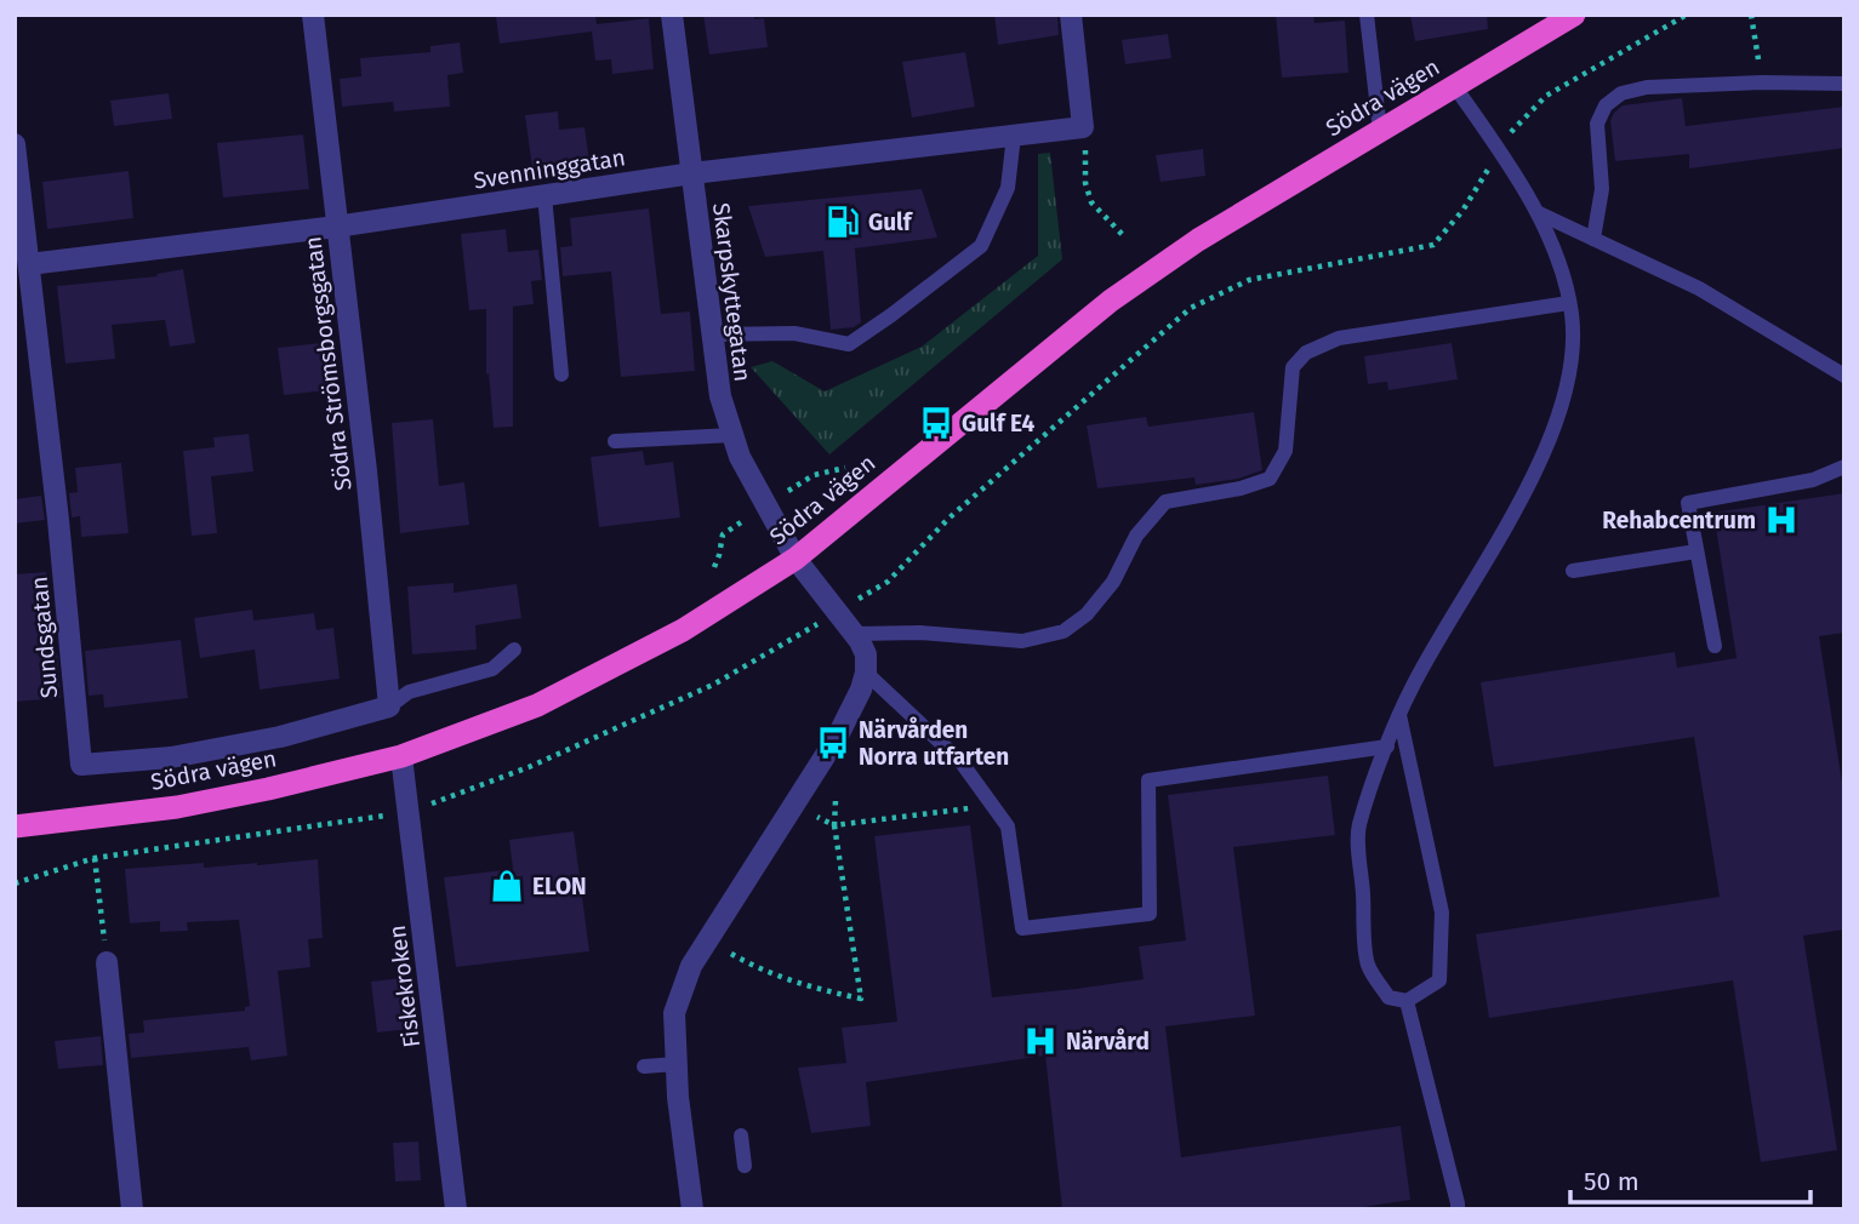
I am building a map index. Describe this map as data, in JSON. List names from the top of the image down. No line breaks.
{"streets":{"highway":["Södra vägen"],"street":["Svenninggatan","Skarpskyttegatan","Södra Strömsborgsgatan","Sundsgatan","Fiskekroken"]},"crossings":[["Södra vägen","Skarpskyttegatan"],["Södra vägen","Fiskekroken"],["Svenninggatan","Skarpskyttegatan"],["Svenninggatan","Södra Strömsborgsgatan"],["Svenninggatan","Sundsgatan"],["Södra Strömsborgsgatan","Sundsgatan"]],"places":{"fuel station":["Gulf"],"bus stop":["Gulf E4","Närvården Norra utfarten"],"hospital":["Rehabcentrum","Närvård"],"shop":["ELON"]},"scale_bar":"50 m"}
